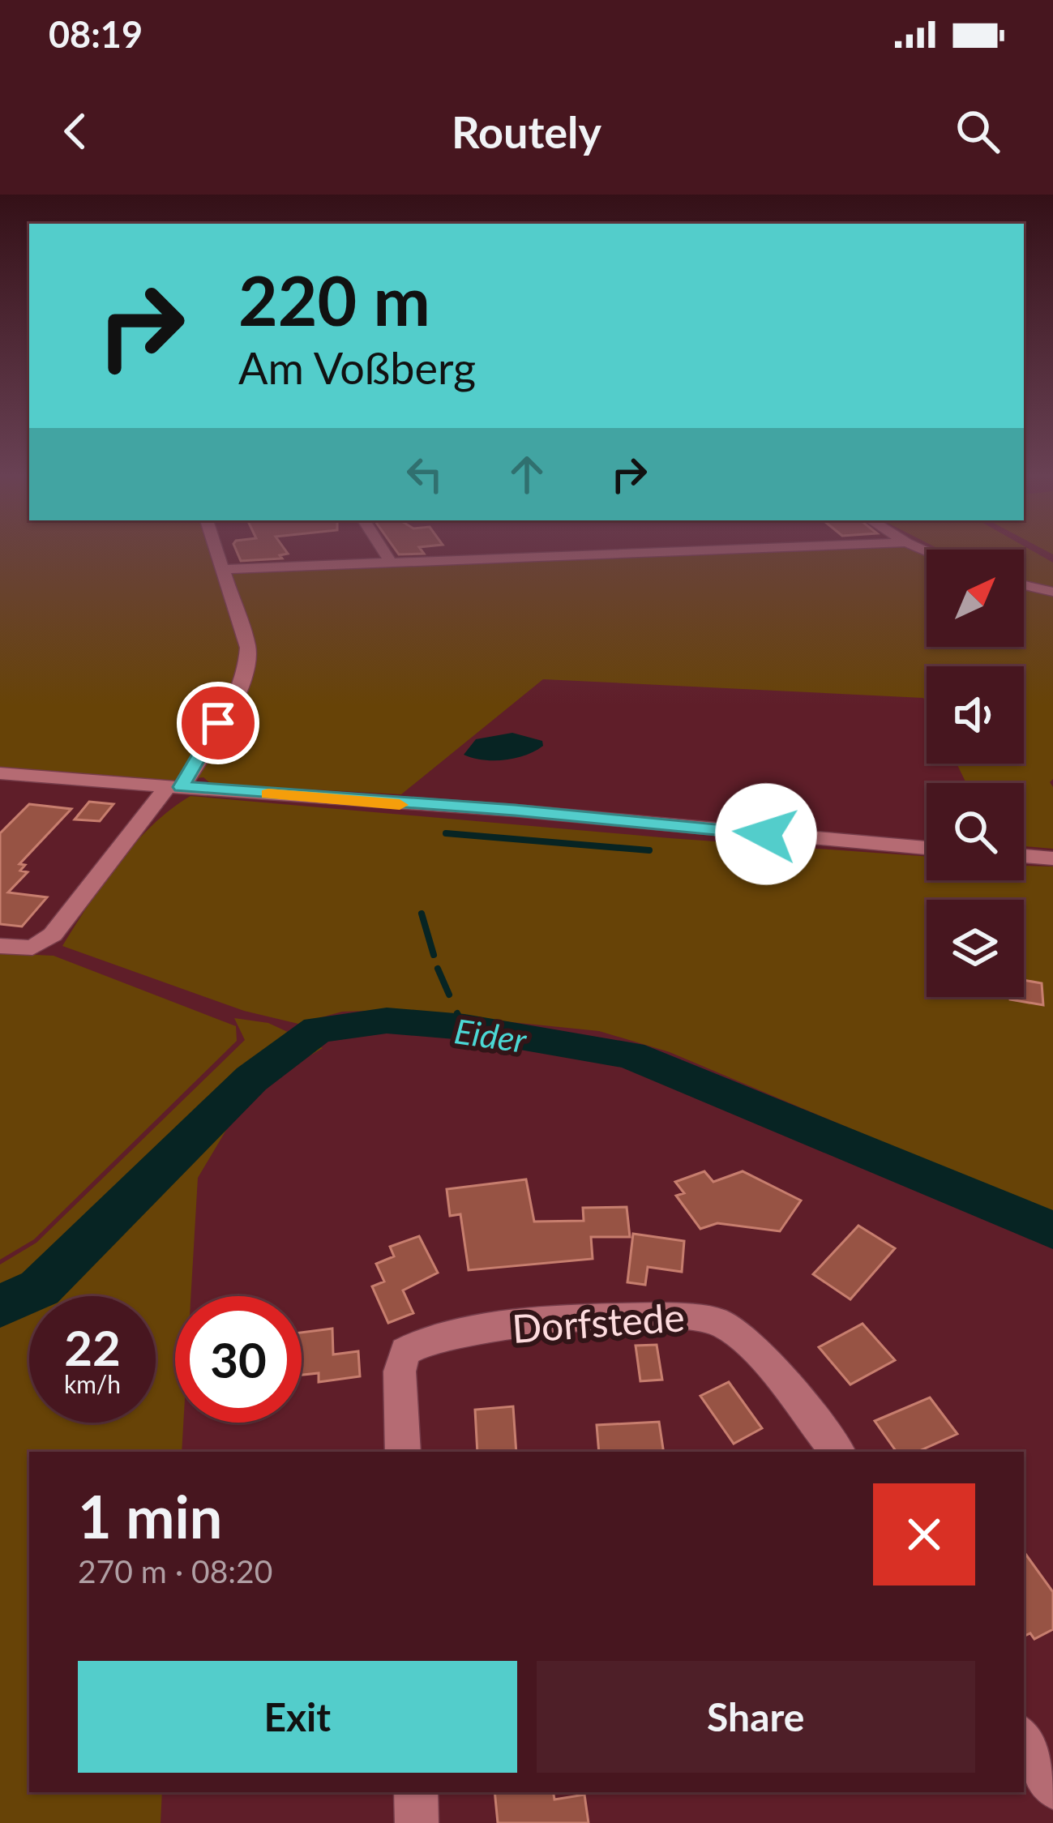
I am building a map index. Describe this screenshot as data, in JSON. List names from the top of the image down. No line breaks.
{"streets":{"street":["Dorfstede"]},"water":["Eider"],"north":"top right","page":{"status":"08:19","header":"Routely","turn":["220 m","Am Voßberg"],"speed":"22 km/h","limit":"30","heading":["1 min","270 m · 08:20"],"buttons":["Exit","Share"]}}
